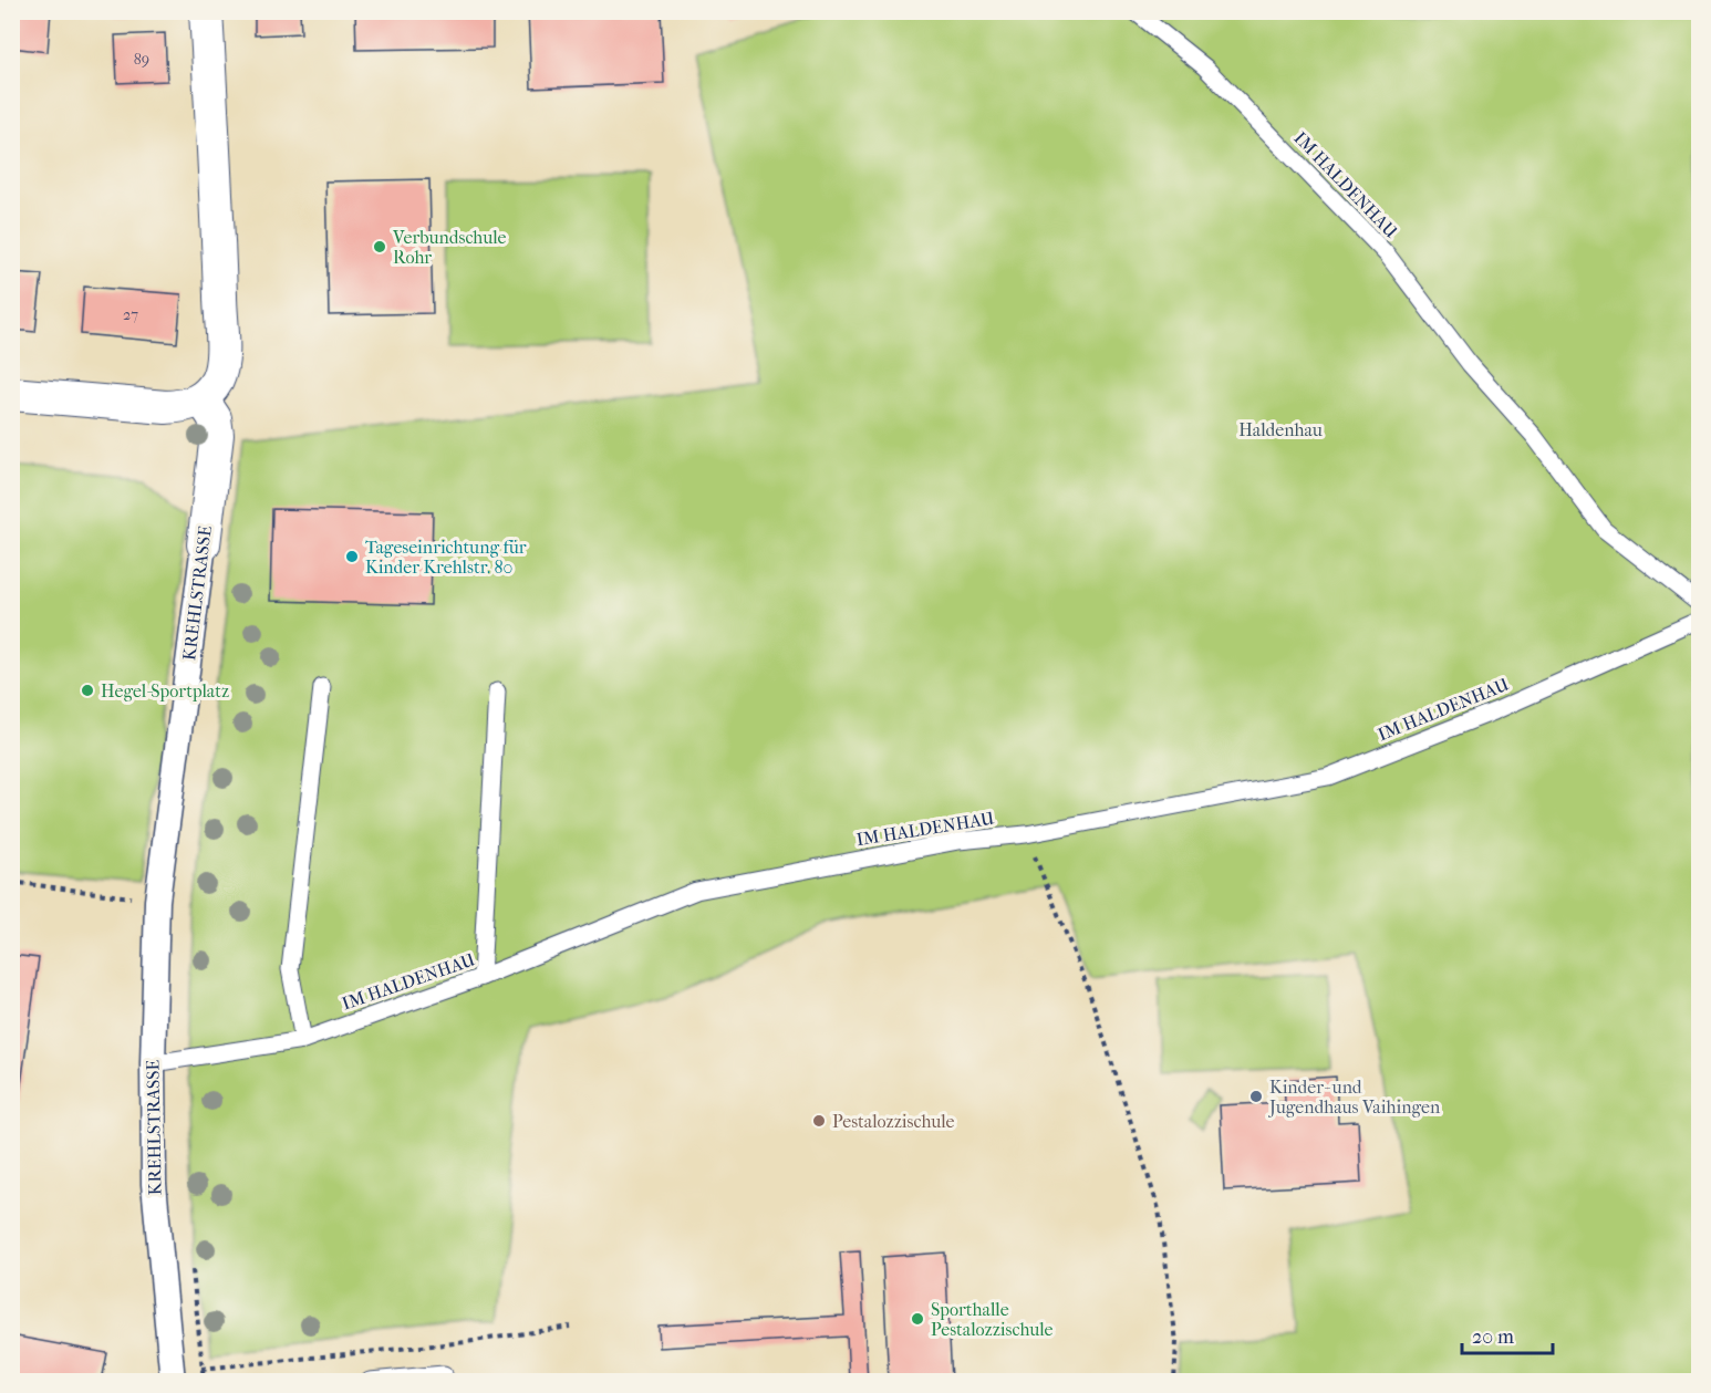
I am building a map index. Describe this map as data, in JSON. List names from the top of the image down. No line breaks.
{"streets":{"street":["KREHLSTRASSE"],"lane":["IM HALDENHAU"]},"crossings":[["IM HALDENHAU","KREHLSTRASSE"]],"parks":["Haldenhau"],"places":["Verbundschule Rohr","Tageseinrichtung für Kinder Krehlstr. 80","Hegel-Sportplatz","Kinder- und Jugendhaus Vaihingen","Pestalozzischule","Sporthalle Pestalozzischule"],"house_numbers":["89","27"],"scale_bar":"20 m"}
